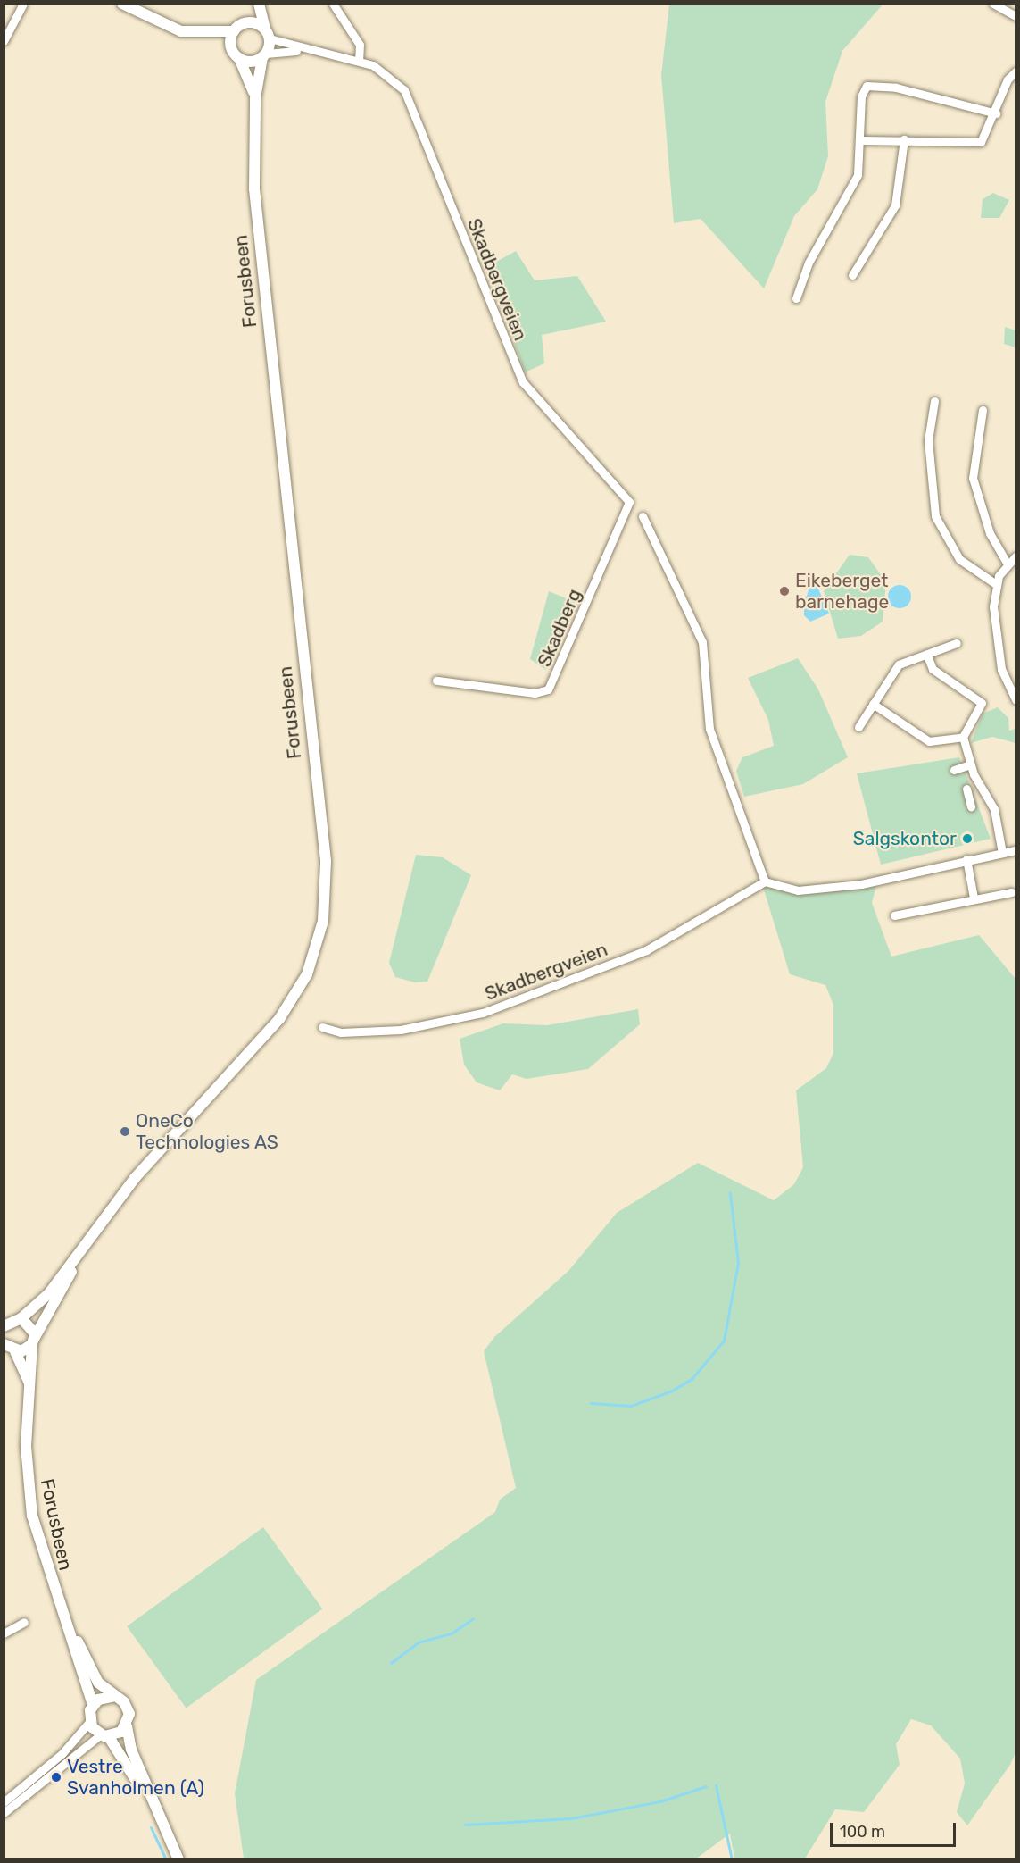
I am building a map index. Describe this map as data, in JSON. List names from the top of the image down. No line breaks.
{"streets":{"main road":["Forusbeen"],"street":["Skadbergveien","Skadberg"]},"crossings":[["Skadbergveien","Forusbeen"],["Skadbergveien","Skadberg"]],"places":["Eikeberget barnehage","Salgskontor","OneCo Technologies AS","Vestre Svanholmen (A)"],"scale_bar":"100 m"}
